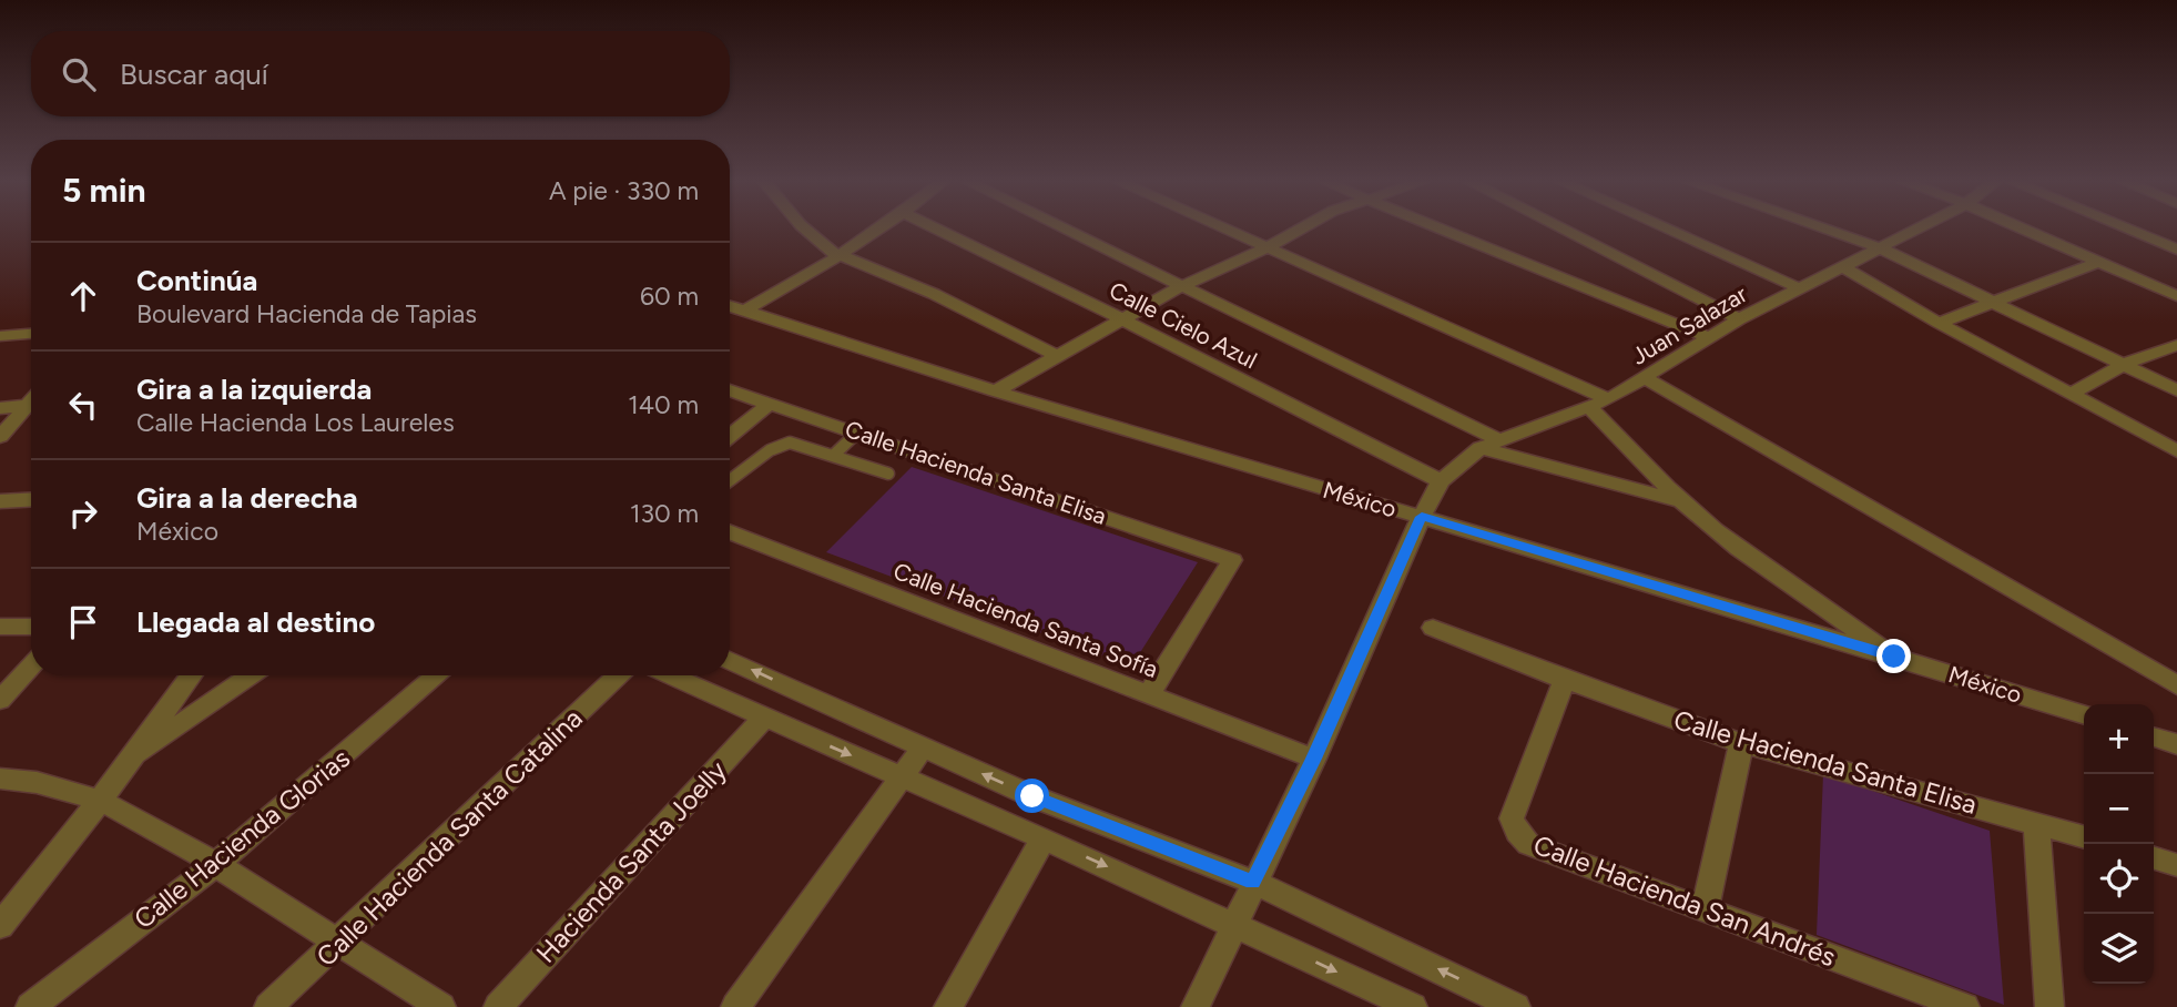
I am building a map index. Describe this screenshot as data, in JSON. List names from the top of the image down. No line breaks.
{"streets":{"street":["Calle Cielo Azul","Juan Salazar","Calle Hacienda Santa Elisa","México","Calle Hacienda Santa Sofía","Calle Hacienda Santa Catalina","Calle Hacienda Glorias","Hacienda Santa Joelly","Calle Hacienda San Andrés"]},"crossings":[["Calle Cielo Azul","Juan Salazar"],["Juan Salazar","México"],["Juan Salazar","Calle Hacienda Santa Sofía"],["Calle Hacienda Santa Elisa","Calle Hacienda Santa Sofía"],["Calle Hacienda Santa Elisa","Calle Hacienda San Andrés"]],"page":{"search":"Buscar aquí","heading":["5 min","A pie · 330 m"],"list":[["Continúa","Boulevard Hacienda de Tapias","60 m"],["Gira a la izquierda","Calle Hacienda Los Laureles","140 m"],["Gira a la derecha","México","130 m"],"Llegada al destino"],"map_buttons":["+","−"]}}
